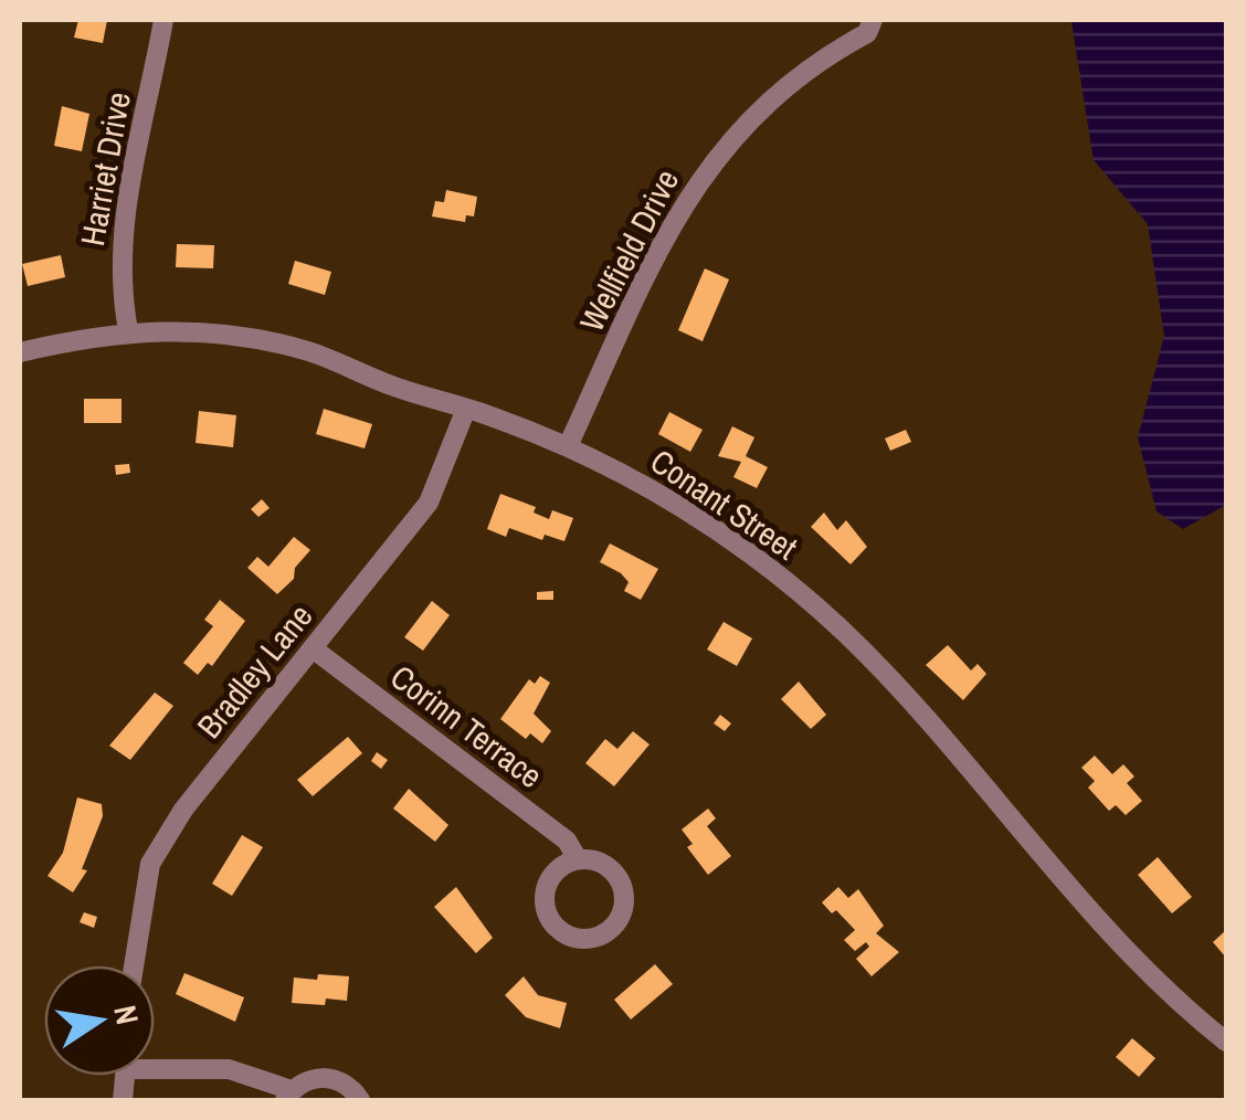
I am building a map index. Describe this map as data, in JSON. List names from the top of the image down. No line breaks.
{"streets":{"street":["Harriet Drive","Wellfield Drive","Conant Street","Bradley Lane","Corinn Terrace"]},"crossings":[["Harriet Drive","Conant Street"],["Wellfield Drive","Conant Street"],["Conant Street","Bradley Lane"],["Bradley Lane","Corinn Terrace"]],"north":"right"}
